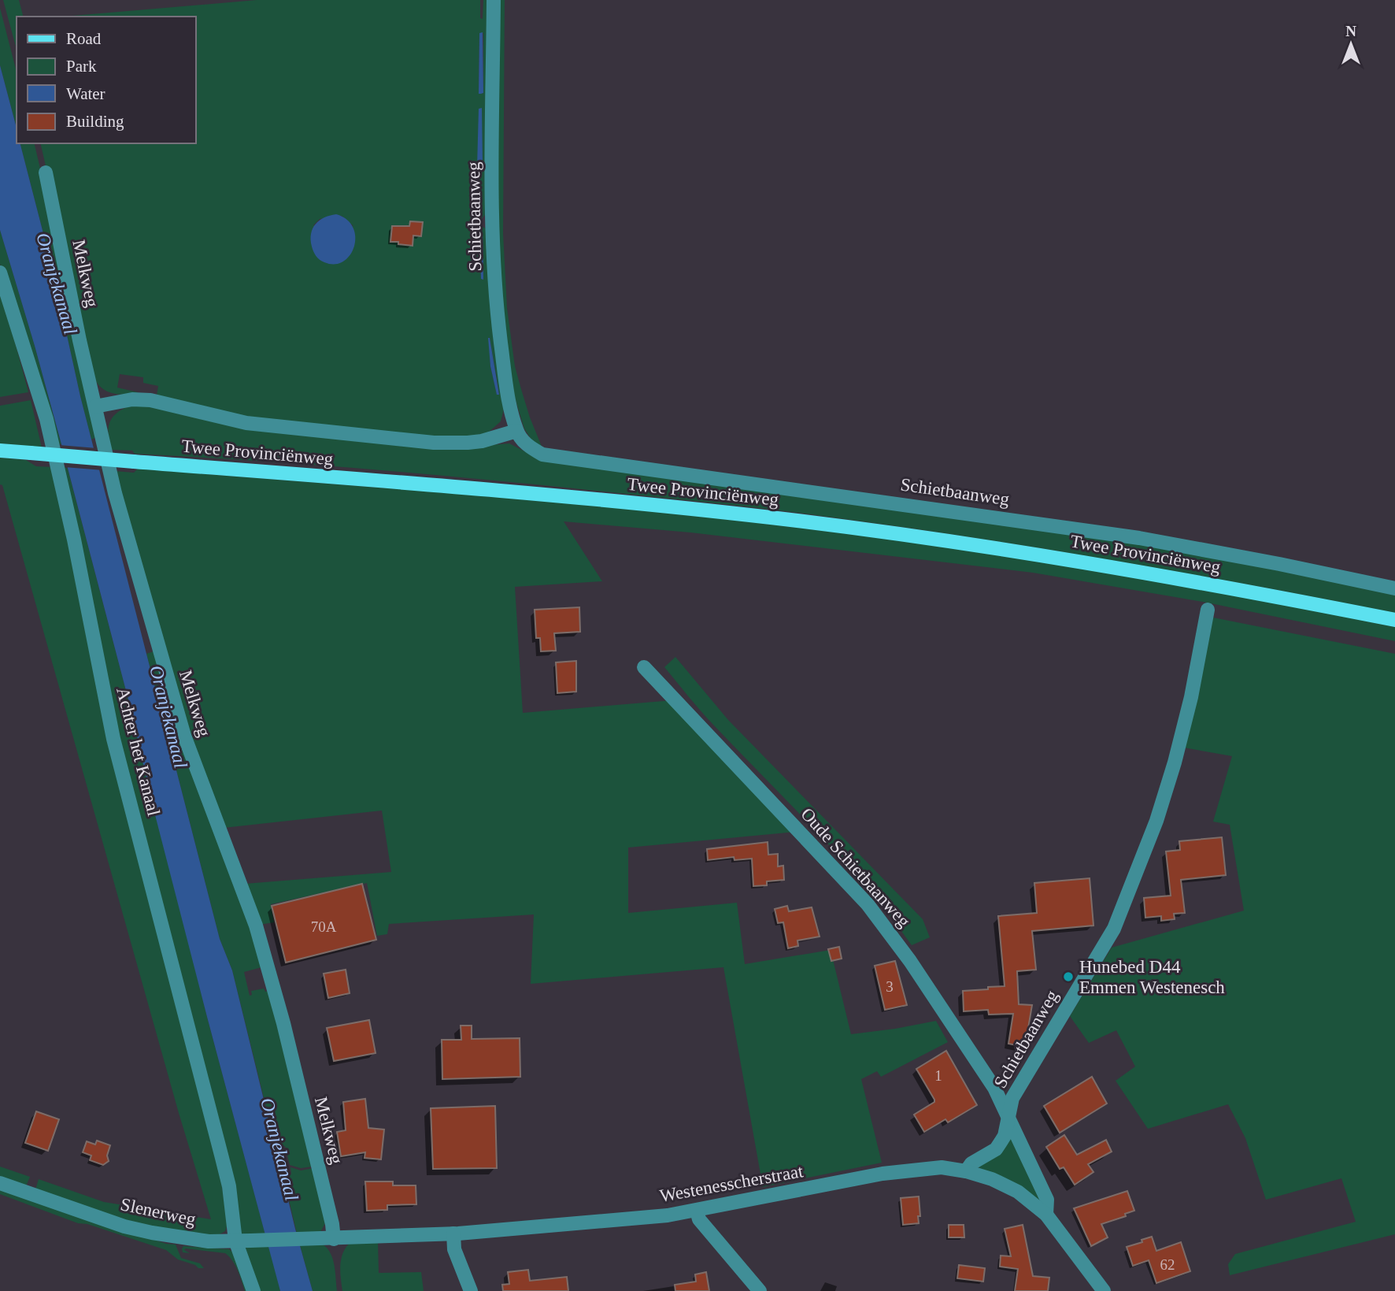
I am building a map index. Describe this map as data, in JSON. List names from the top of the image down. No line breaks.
{"streets":{"main road":["Twee Provinciënweg"],"street":["Schietbaanweg","Melkweg","Achter het Kanaal","Oude Schietbaanweg","Westenesscherstraat","Slenerweg"]},"crossings":[["Schietbaanweg","Oude Schietbaanweg"],["Melkweg","Westenesscherstraat"],["Achter het Kanaal","Slenerweg"],["Oude Schietbaanweg","Westenesscherstraat"],["Westenesscherstraat","Slenerweg"]],"water":["Oranjekanaal"],"places":["Hunebed D44 Emmen Westenesch"],"house_numbers":["70A","3","1","62"],"legend":["Road","Park","Water","Building"],"north":"top"}
